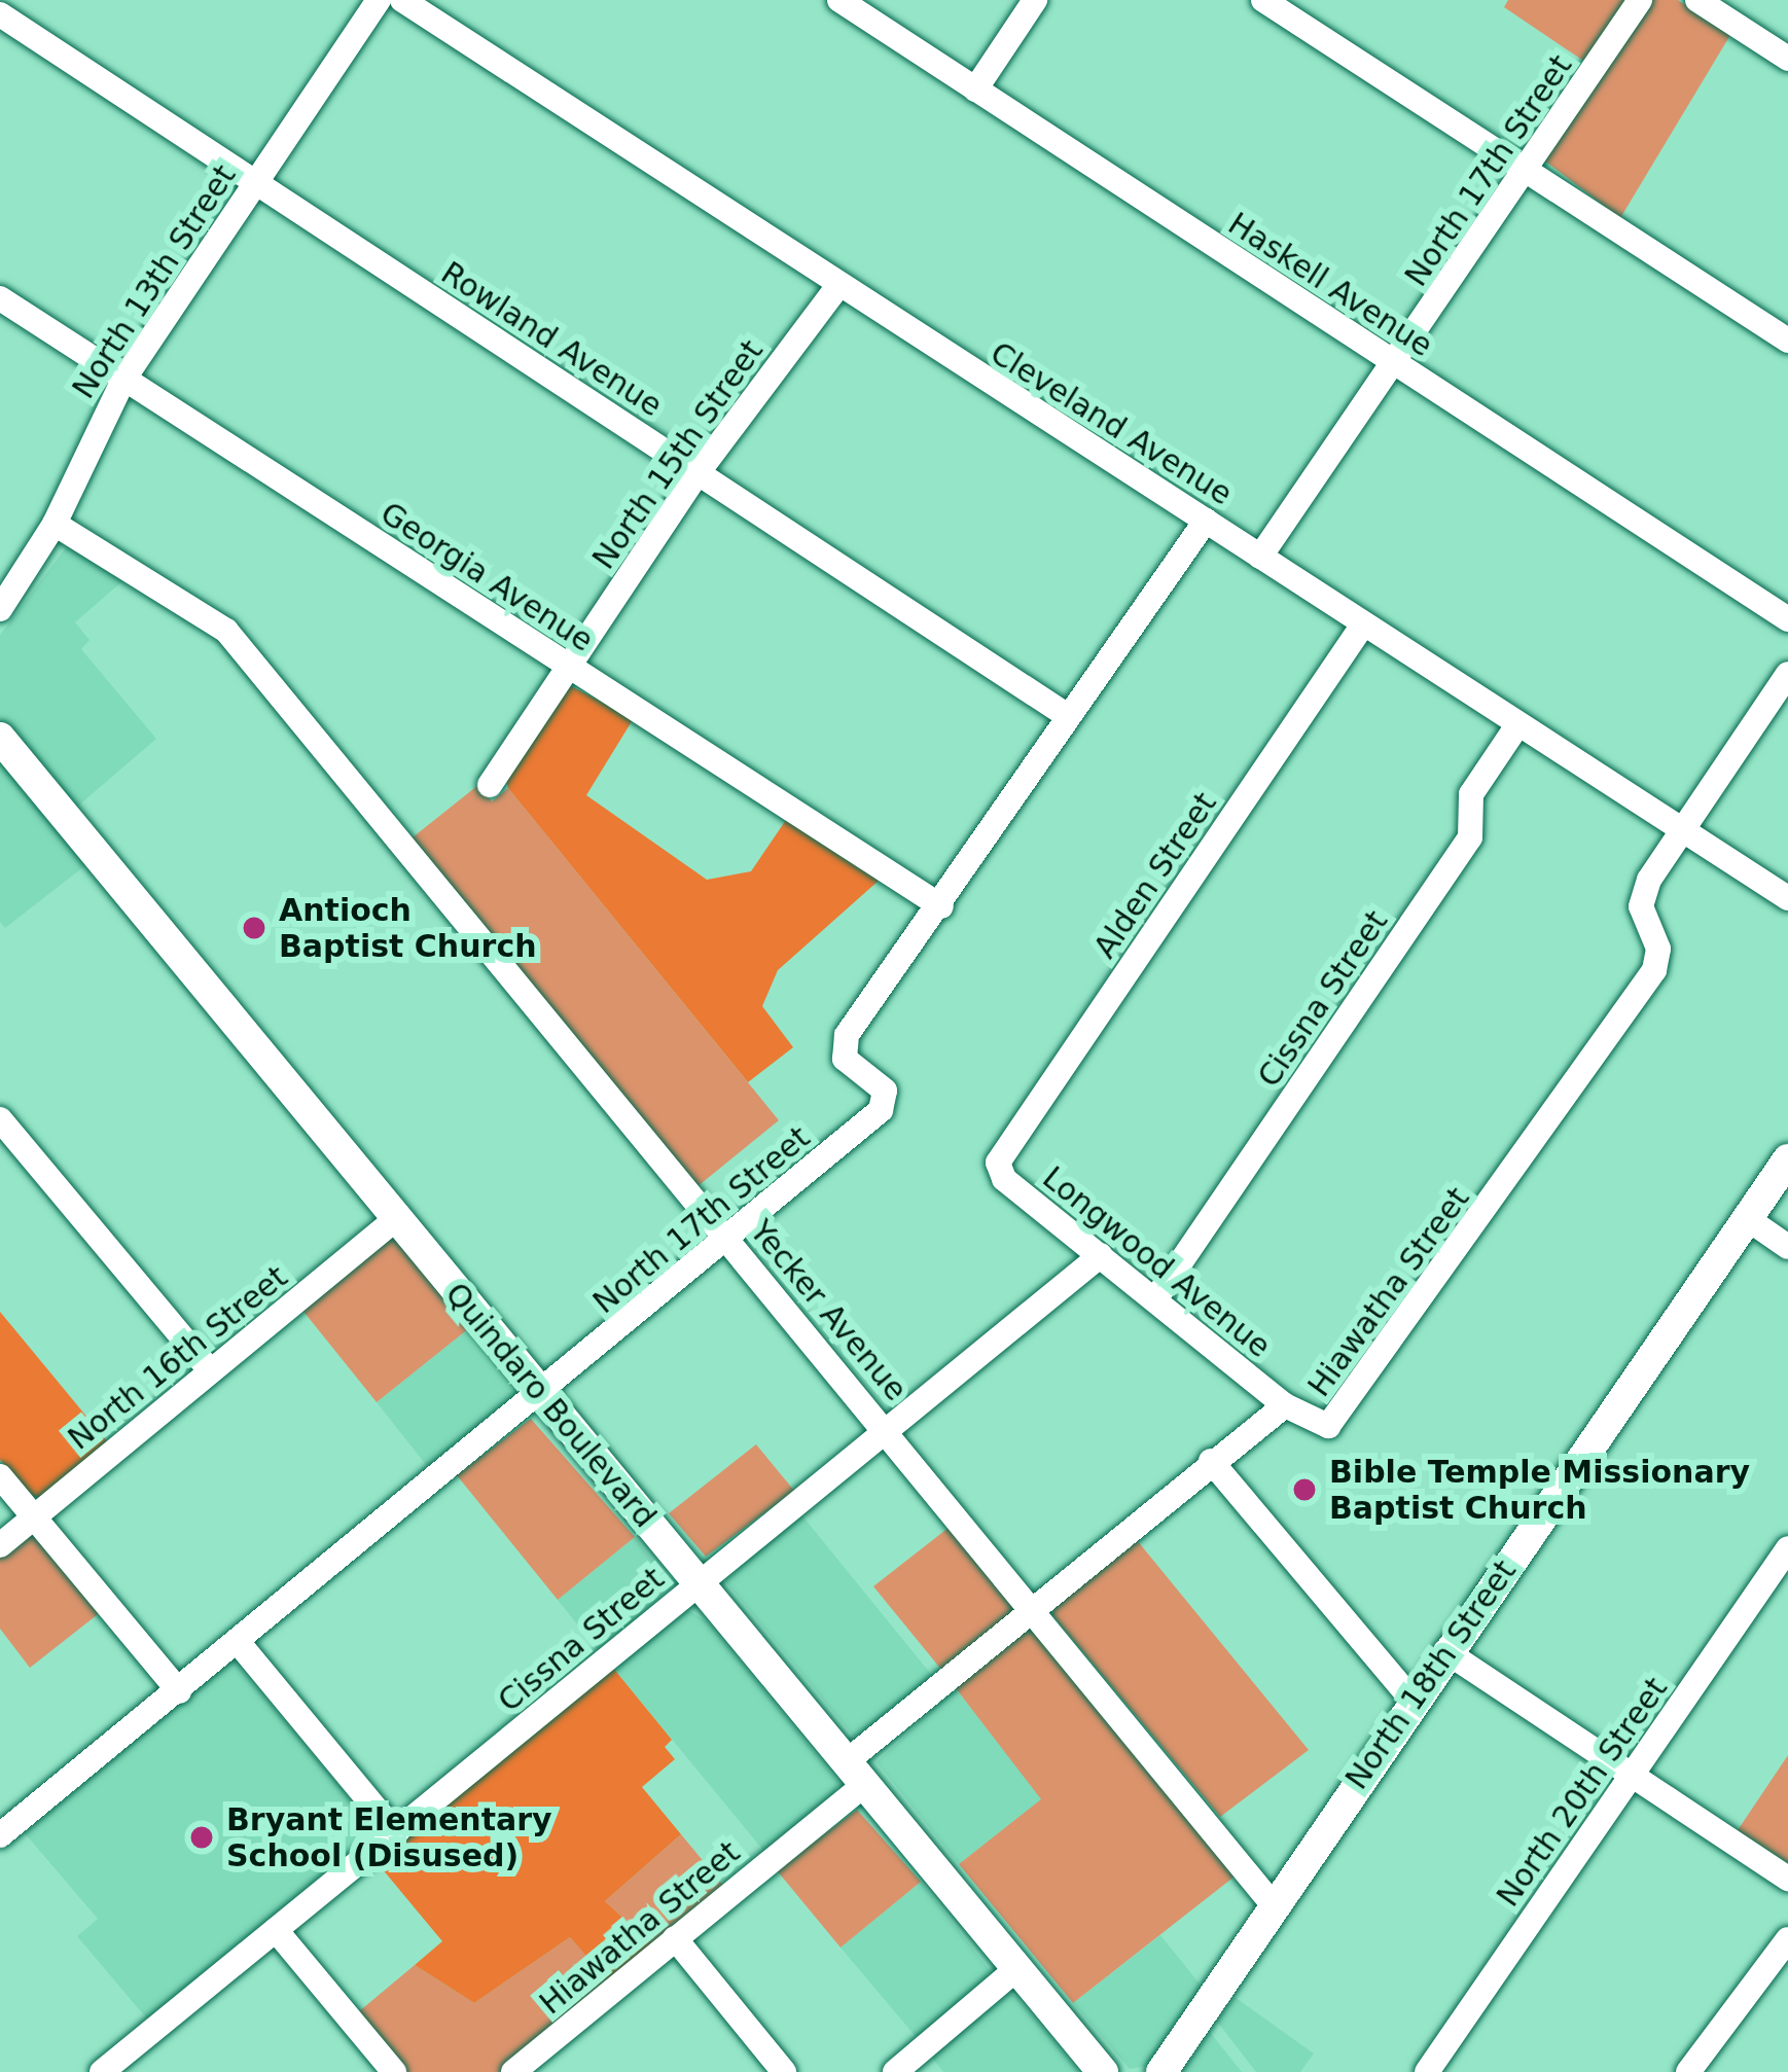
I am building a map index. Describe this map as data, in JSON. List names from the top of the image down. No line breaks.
{"streets":{"main road":["Quindaro Boulevard","North 18th Street"],"street":["North 17th Street","North 13th Street","Haskell Avenue","Rowland Avenue","Cleveland Avenue","North 15th Street","Georgia Avenue","Alden Street","Cissna Street","Longwood Avenue","Hiawatha Street","Yecker Avenue","North 16th Street","North 20th Street"]},"crossings":[["North 17th Street","Haskell Avenue"],["North 17th Street","Rowland Avenue"],["North 17th Street","Cleveland Avenue"],["North 17th Street","Georgia Avenue"],["North 17th Street","Yecker Avenue"],["North 17th Street","Quindaro Boulevard"],["North 13th Street","Rowland Avenue"],["North 13th Street","Georgia Avenue"],["North 13th Street","Yecker Avenue"],["Rowland Avenue","North 15th Street"],["Cleveland Avenue","North 15th Street"],["Cleveland Avenue","Alden Street"],["Cleveland Avenue","Cissna Street"],["Cleveland Avenue","Hiawatha Street"],["North 15th Street","Georgia Avenue"],["Alden Street","Longwood Avenue"],["Cissna Street","Longwood Avenue"],["Cissna Street","Yecker Avenue"],["Cissna Street","Quindaro Boulevard"],["Longwood Avenue","Hiawatha Street"],["Hiawatha Street","Yecker Avenue"],["Hiawatha Street","Quindaro Boulevard"],["Yecker Avenue","North 18th Street"],["North 16th Street","Quindaro Boulevard"]],"places":["Antioch Baptist Church","Bible Temple Missionary Baptist Church","Bryant Elementary School (Disused)"]}
